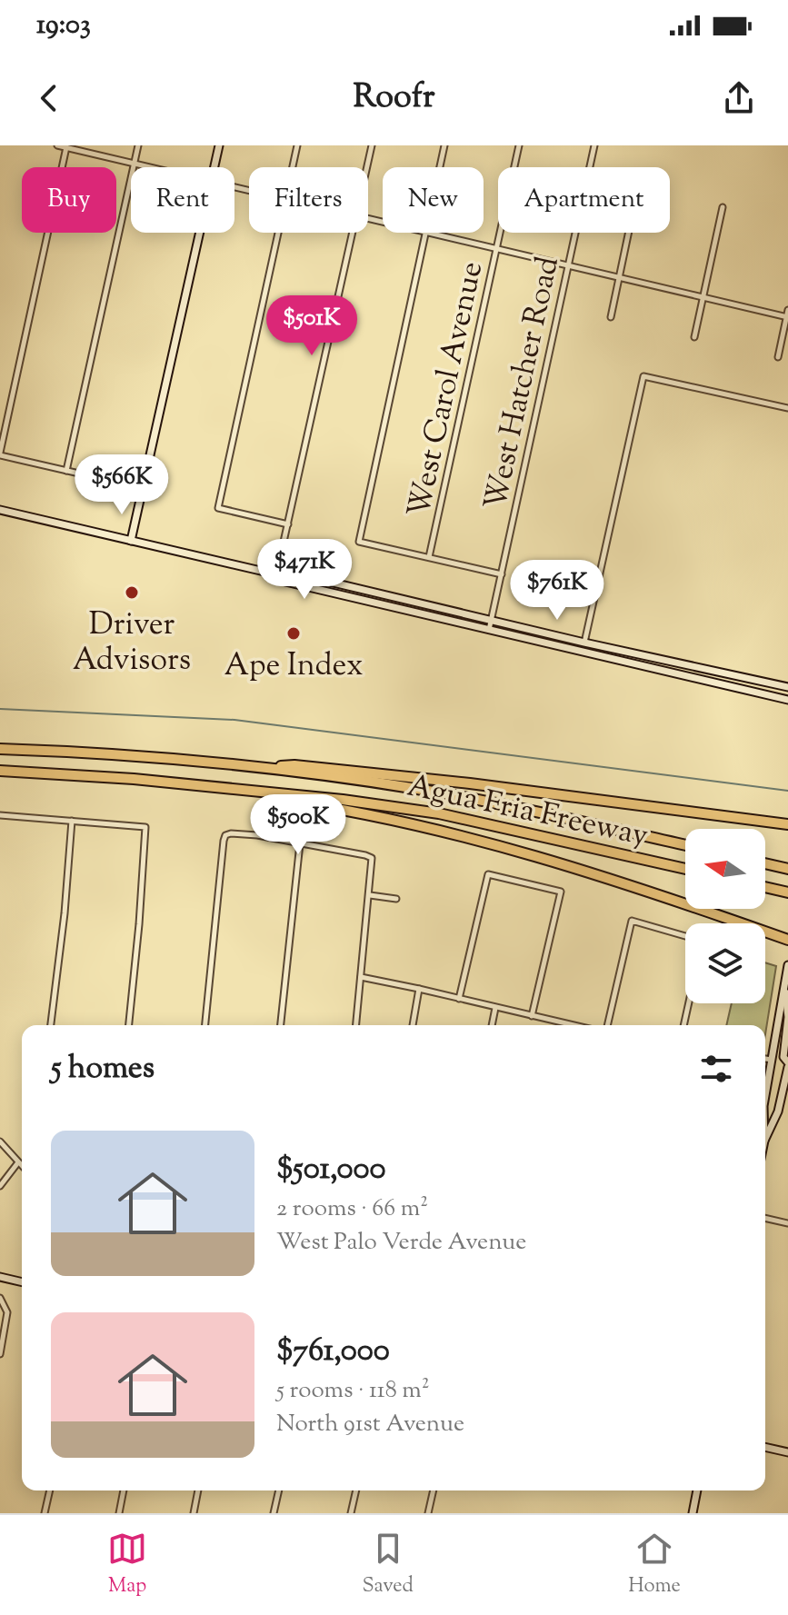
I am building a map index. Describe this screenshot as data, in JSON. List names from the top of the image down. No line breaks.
{"streets":{"highway":["Agua Fria Freeway"],"street":["West Hatcher Road","West Carol Avenue"]},"places":["Driver Advisors","Ape Index"],"north":"left","page":{"status":"19:03","header":"Roofr","chip":["Buy","Rent","Filters","New","Apartment"],"price":["$501K","$566K","$471K","$761K","$500K"],"heading":"5 homes","list":[{"name":"$501,000","note":"2 rooms · 66 m² · West Palo Verde Avenue"},{"name":"$761,000","note":"5 rooms · 118 m² · North 91st Avenue"}],"tabs":["Map","Saved","Home"]}}
